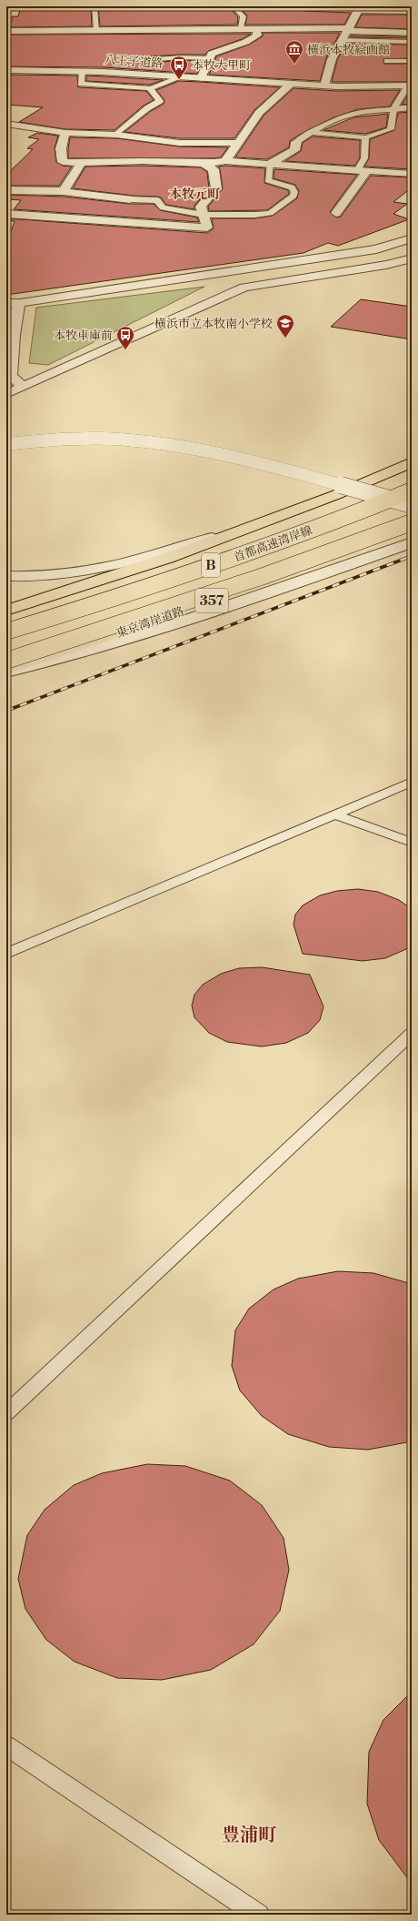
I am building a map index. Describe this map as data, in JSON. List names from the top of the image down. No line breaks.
{"streets":{"highway":["首都高速湾岸線","B","357","東京湾岸道路"],"street":["八王子道路"]},"districts":["本牧元町","豊浦町"],"places":{"museum":["横浜本牧絵画館"],"bus stop":["本牧大里町","本牧車庫前"],"school or university":["横浜市立本牧南小学校"]}}
